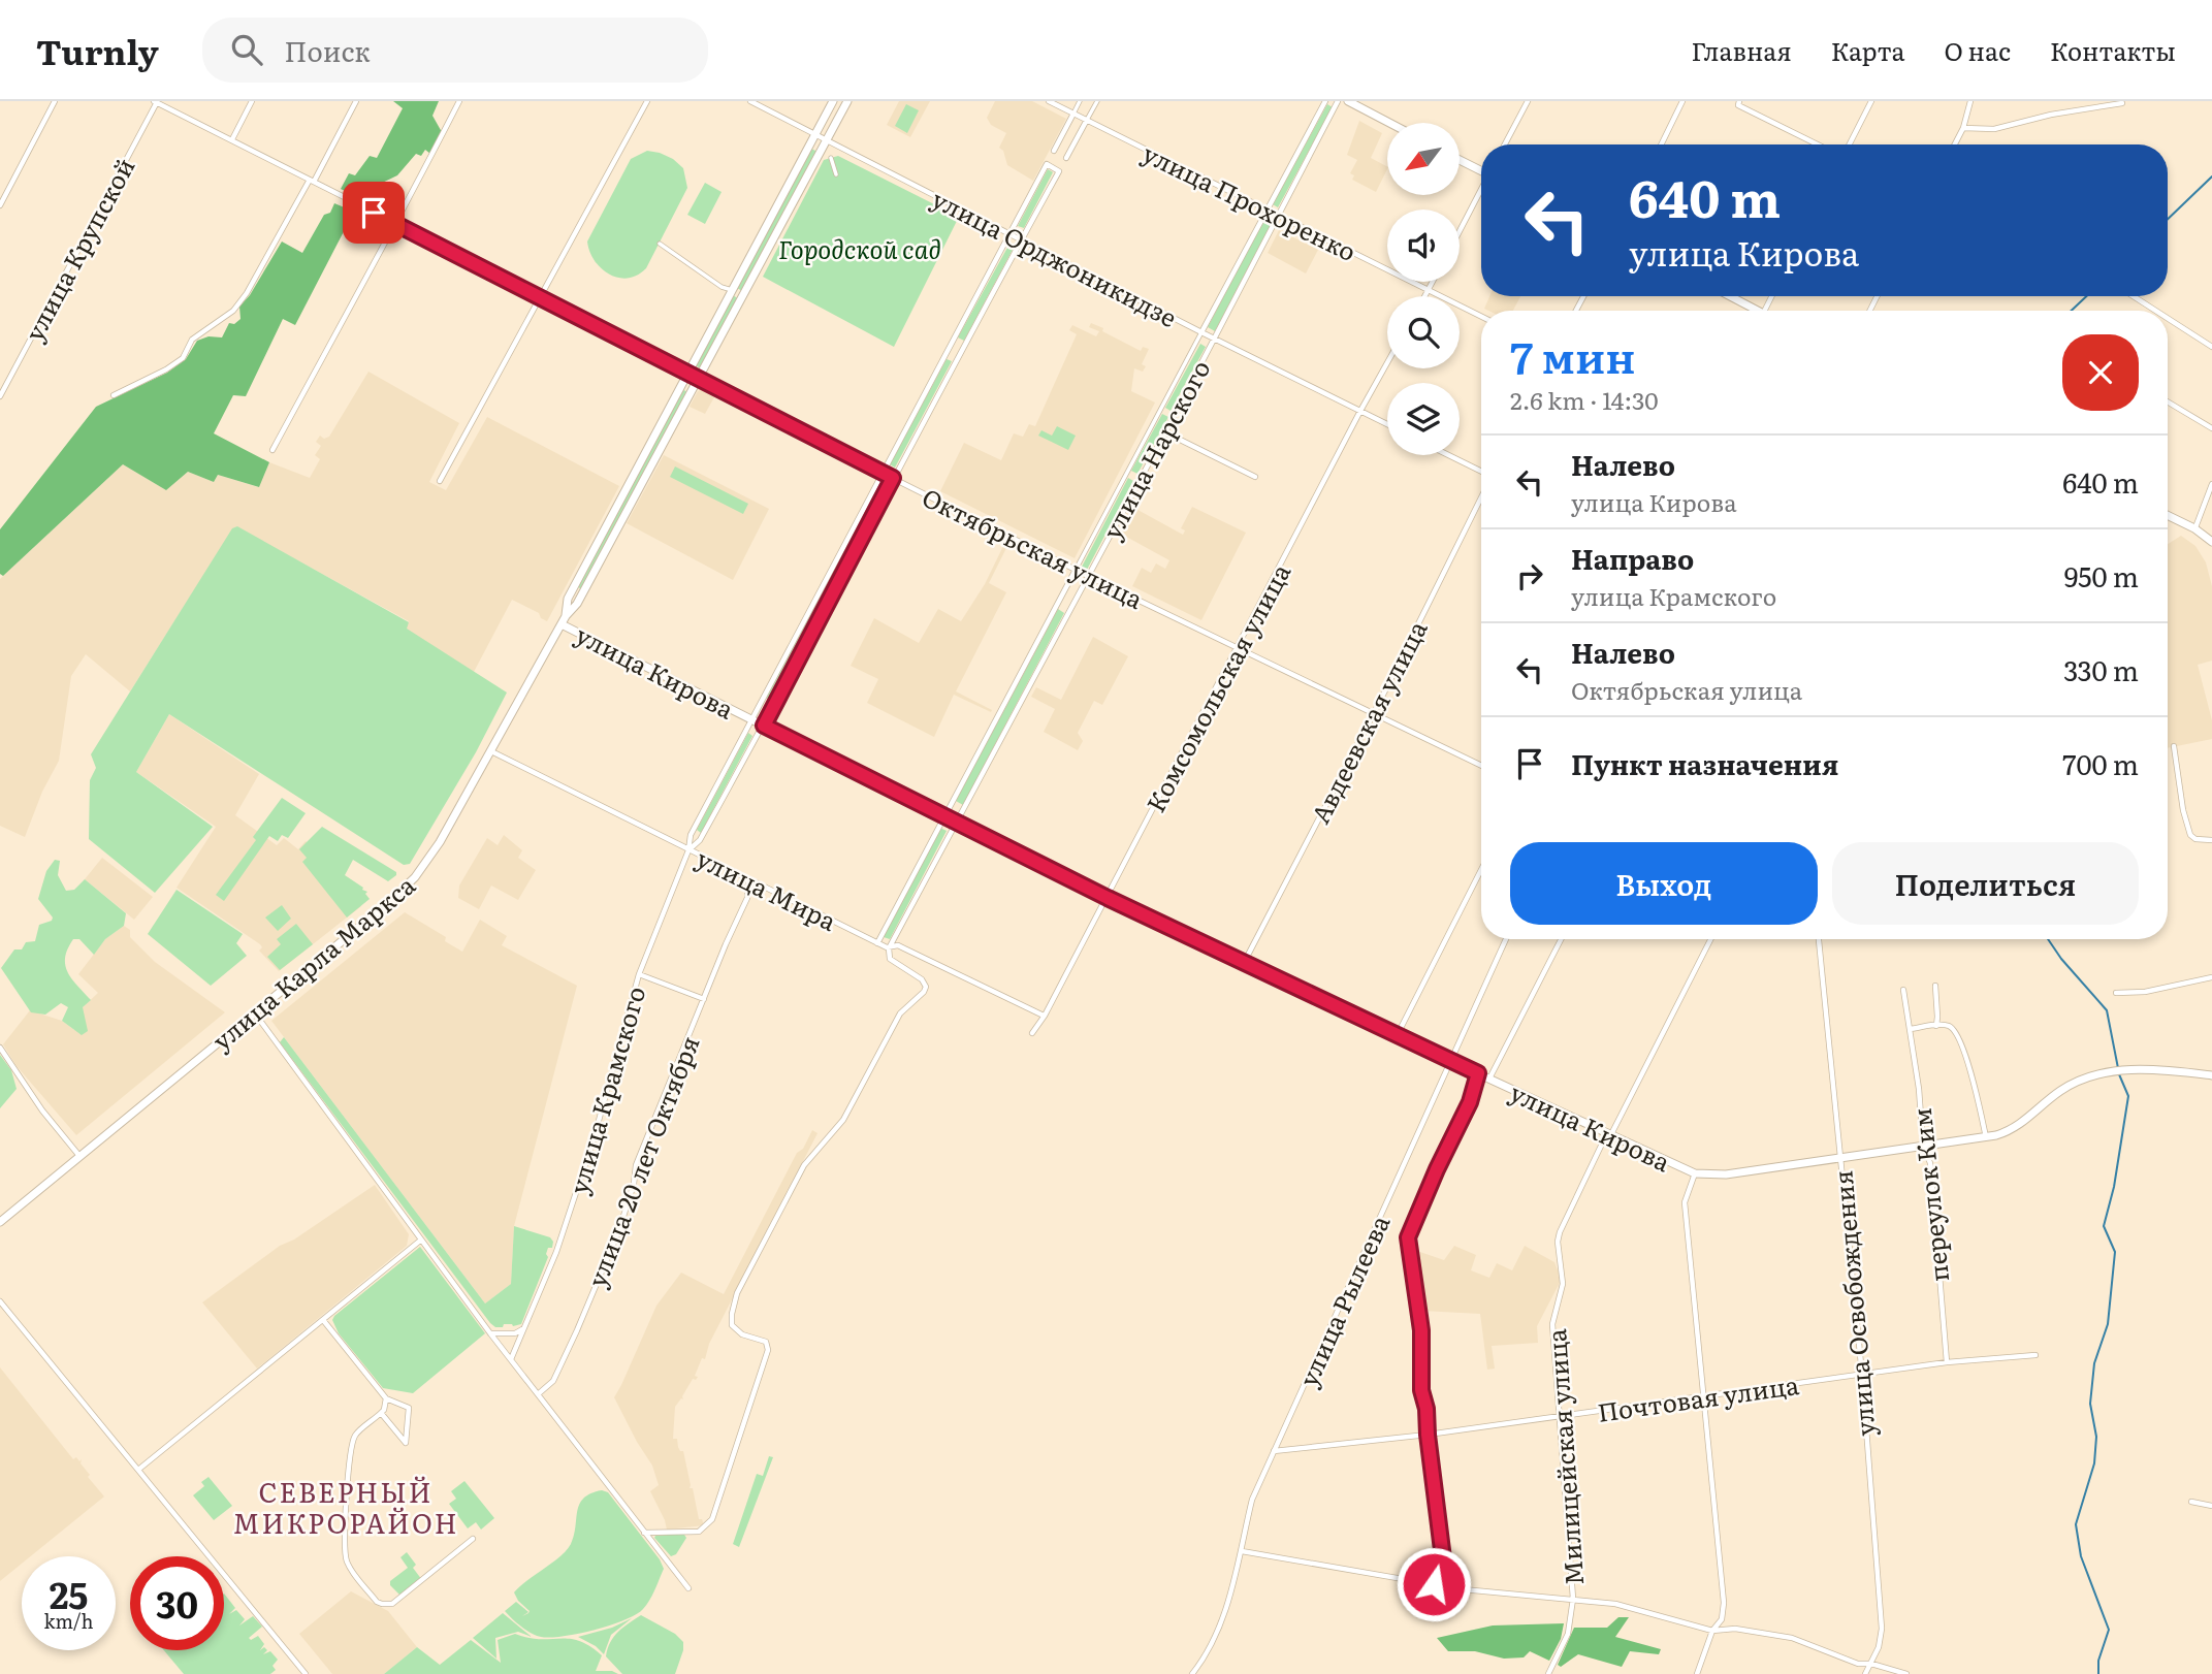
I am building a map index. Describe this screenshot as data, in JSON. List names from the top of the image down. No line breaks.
{"streets":{"main road":["улица Кирова","улица Карла Маркса"],"street":["улица Прохоренко","улица Крупской","улица Орджоникидзе","улица Нарского","Октябрьская улица","Комсомольская улица","Авдеевская улица","улица Мира","улица Крамского","улица 20 лет Октября","переулок Ким","улица Рылеева","улица Освобождения","Почтовая улица","Милицейская улица"]},"crossings":[["улица Прохоренко","улица Нарского"],["улица Крупской","Октябрьская улица"],["улица Орджоникидзе","улица Нарского"],["улица Орджоникидзе","Комсомольская улица"],["улица Орджоникидзе","улица Карла Маркса"],["улица Орджоникидзе","улица Крамского"],["улица Нарского","Октябрьская улица"],["улица Нарского","улица Кирова"],["улица Нарского","улица Мира"],["Октябрьская улица","Комсомольская улица"],["Октябрьская улица","Авдеевская улица"],["Октябрьская улица","улица Карла Маркса"],["Октябрьская улица","улица Крамского"],["улица Кирова","Комсомольская улица"],["улица Кирова","Авдеевская улица"],["улица Кирова","улица Карла Маркса"],["улица Кирова","улица Крамского"],["улица Кирова","переулок Ким"],["улица Кирова","улица Рылеева"],["улица Кирова","улица Освобождения"],["улица Кирова","Милицейская улица"],["Комсомольская улица","улица Мира"],["улица Мира","улица Карла Маркса"],["улица Мира","улица Крамского"],["улица Мира","улица 20 лет Октября"],["переулок Ким","Почтовая улица"],["улица Рылеева","Почтовая улица"],["улица Освобождения","Почтовая улица"],["Почтовая улица","Милицейская улица"]],"districts":["СЕВЕРНЫЙ МИКРОРАЙОН"],"parks":["Городской сад"],"north":"bottom left","page":{"header":"Turnly","search":"Поиск","nav":["Главная","Карта","О нас","Контакты"],"turn":["640 m","улица Кирова"],"heading":["7 мин","2.6 km · 14:30"],"list":[{"name":"Налево","note":"улица Кирова","value":"640 m"},{"name":"Направо","note":"улица Крамского","value":"950 m"},{"name":"Налево","note":"Октябрьская улица","value":"330 m"},{"name":"Пункт назначения","value":"700 m"}],"buttons":["Выход","Поделиться"],"speed":"25 km/h","limit":"30"}}
